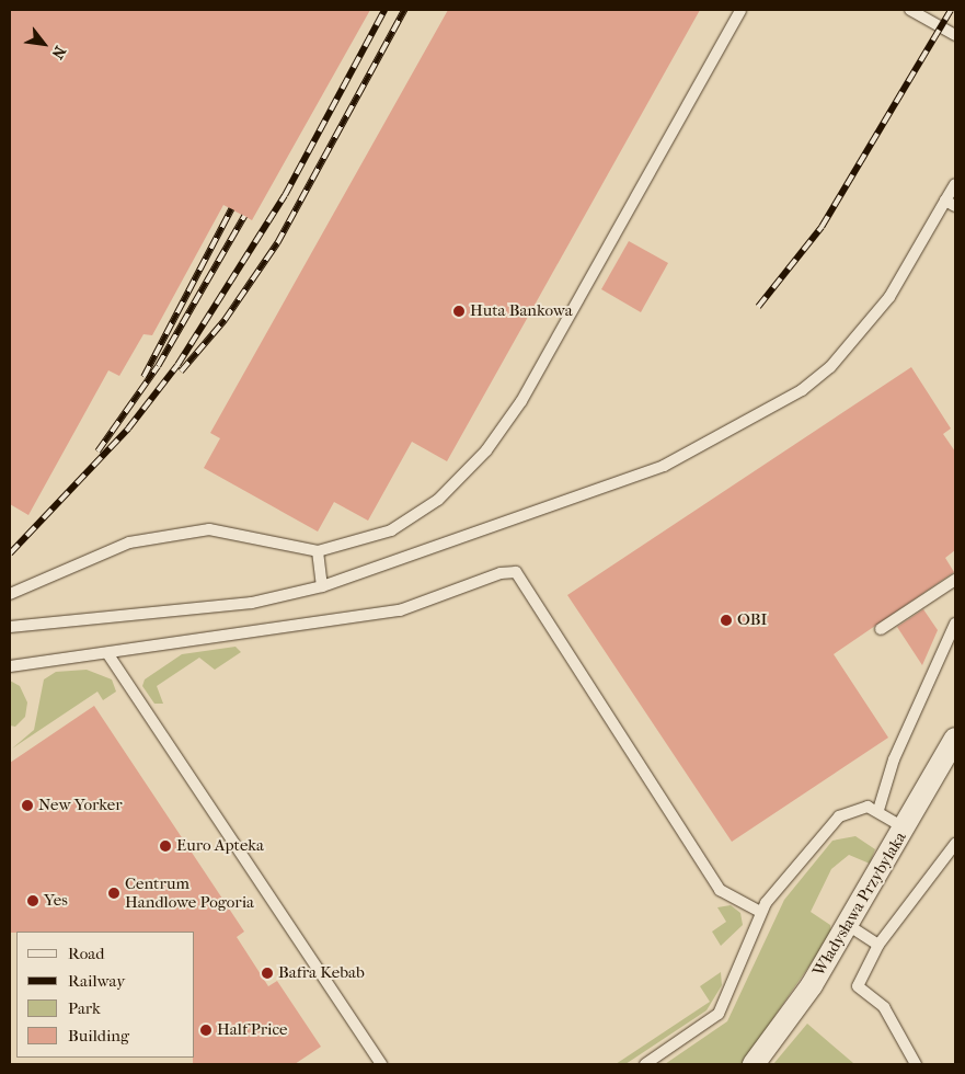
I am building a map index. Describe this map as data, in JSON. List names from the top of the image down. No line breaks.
{"streets":{"street":["Władysława Przybylaka"]},"places":["Huta Bankowa","OBI","New Yorker","Euro Apteka","Centrum Handlowe Pogoria","Yes","Bafra Kebab","HalfPrice"],"legend":["Road","Railway","Park","Building"],"north":"bottom right"}
